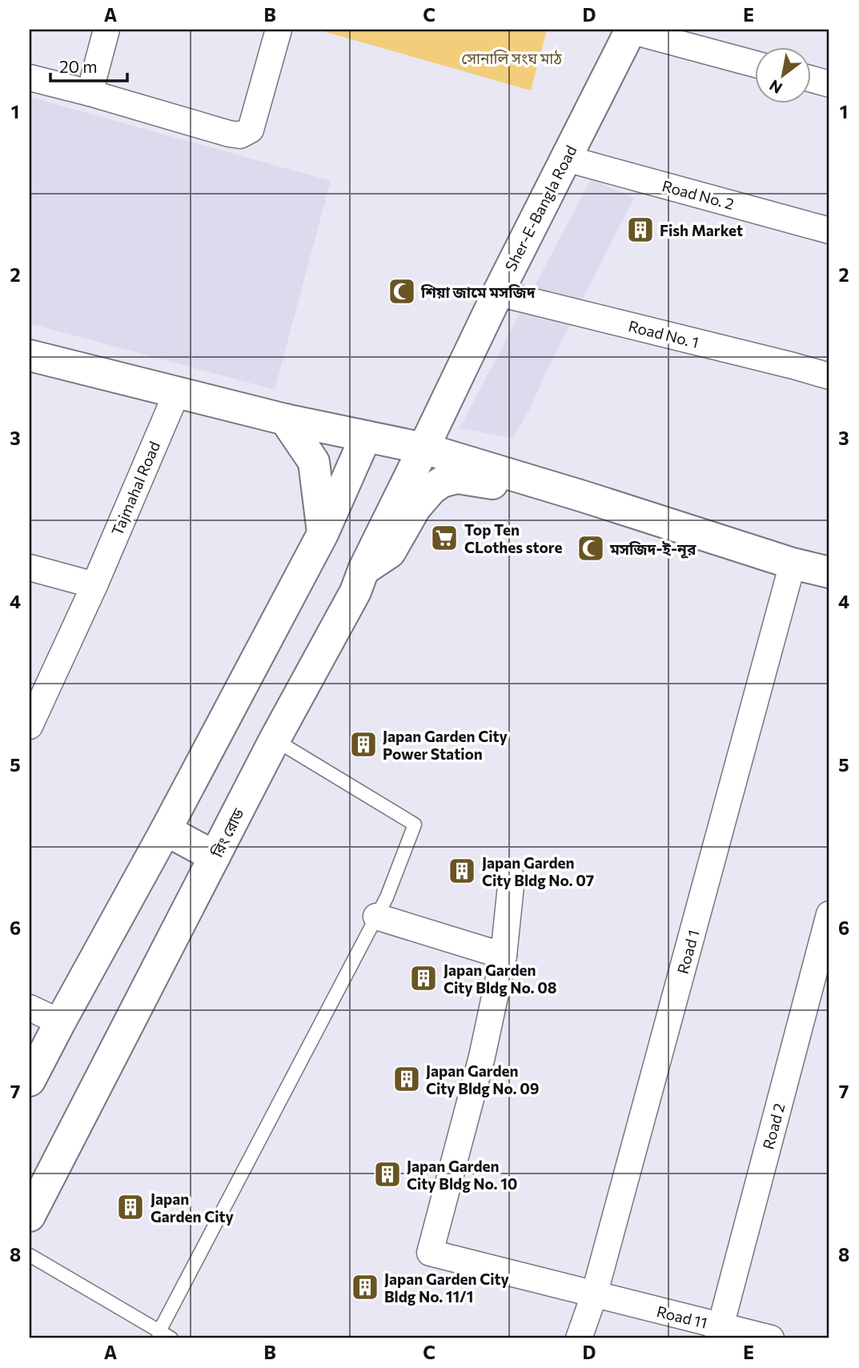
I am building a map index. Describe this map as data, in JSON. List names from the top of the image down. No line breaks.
{"streets":{"main road":["Sher-E-Bangla Road","রিং রোড"],"street":["Road No. 2","Road No. 1","Tajmahal Road","Road 1","Road 2","Road 11"]},"crossings":[["Road No. 2","Sher-E-Bangla Road"],["Sher-E-Bangla Road","Road No. 1"],["Sher-E-Bangla Road","রিং রোড"],["Road 1","Road 11"],["Road 2","Road 11"]],"parks":["সোনালি সংঘ মাঠ"],"places":{"building":["Fish Market","Japan Garden City Power Station","Japan Garden City Bldg No. 07","Japan Garden City Bldg No. 08","Japan Garden City Bldg No. 09","Japan Garden City Bldg No. 10","Japan Garden City","Japan Garden City Bldg No. 11/1"],"mosque":["শিয়া জামে মসজিদ","মসজিদ-ই-নূর"],"supermarket":["Top Ten CLothes store"]},"scale_bar":"20 m","north":"bottom left","grid":{"columns":["A","B","C","D","E"],"rows":["1","2","3","4","5","6","7","8"]}}
